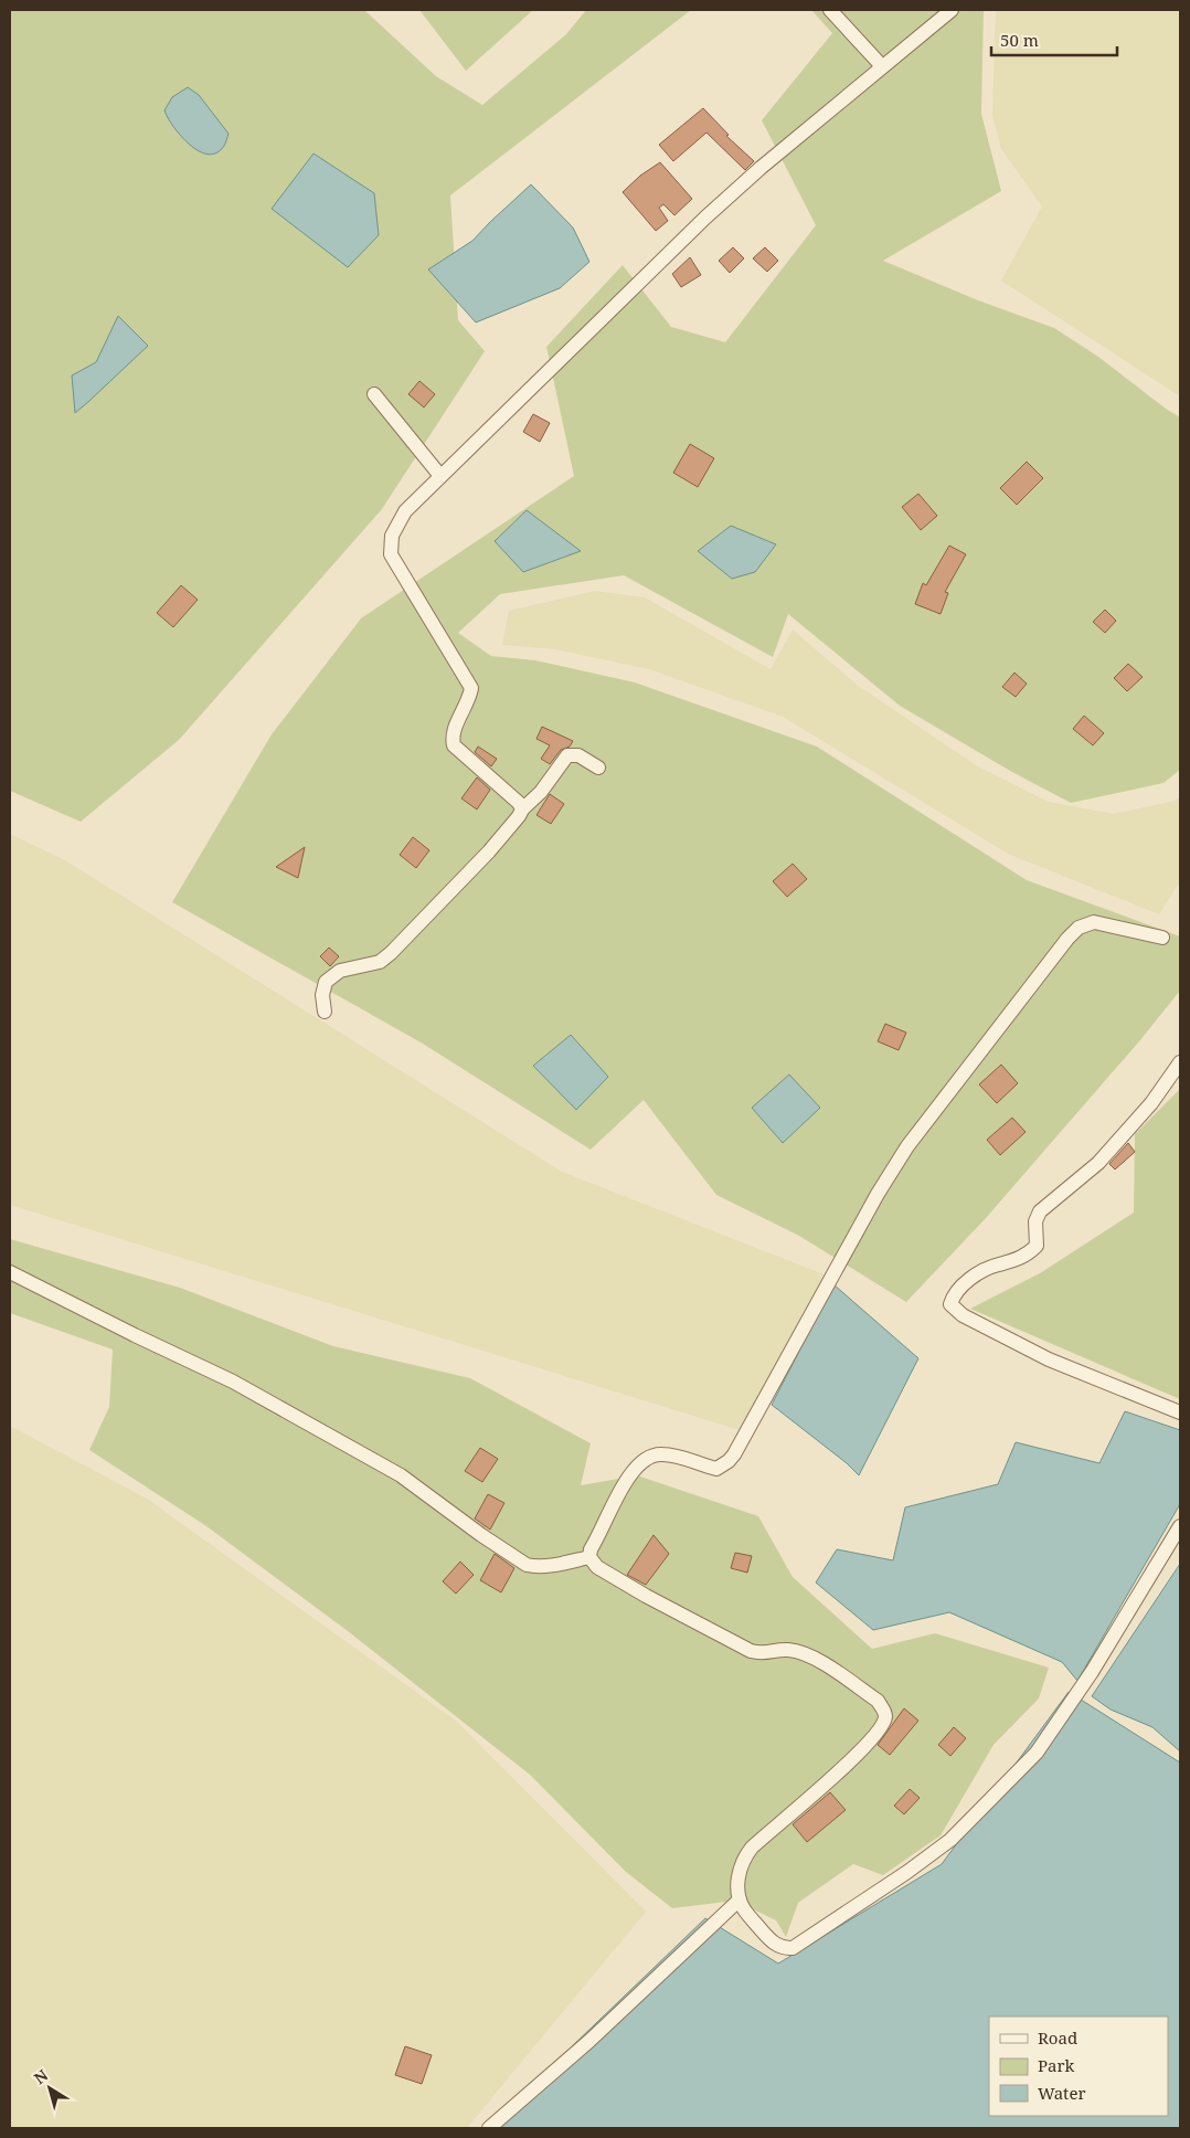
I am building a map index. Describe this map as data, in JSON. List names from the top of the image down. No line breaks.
{"legend":["Road","Park","Water"],"scale_bar":"50 m","north":"top left"}
